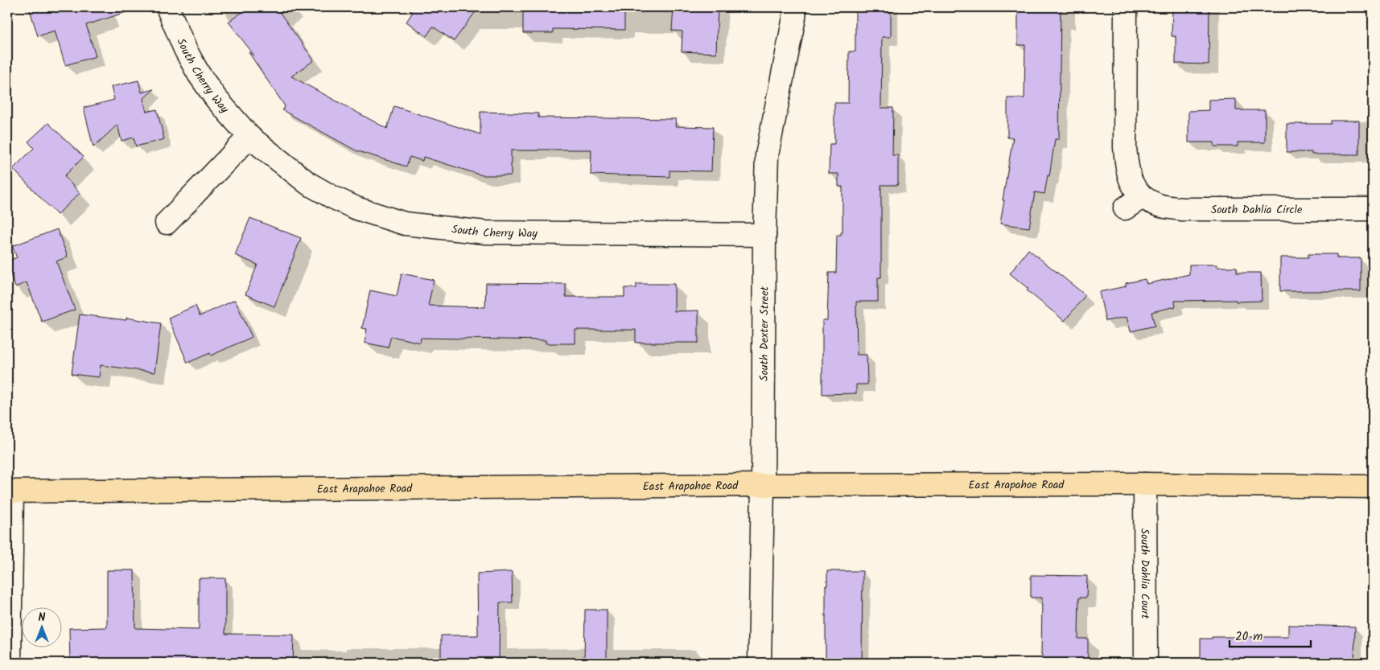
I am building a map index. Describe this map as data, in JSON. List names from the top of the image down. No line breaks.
{"streets":{"main road":["East Arapahoe Road"],"street":["South Cherry Way","South Dahlia Circle","South Dexter Street","South Dahlia Court"]},"crossings":[["South Cherry Way","South Dexter Street"],["South Dexter Street","East Arapahoe Road"],["East Arapahoe Road","South Dahlia Court"]],"scale_bar":"20 m","north":"top"}
